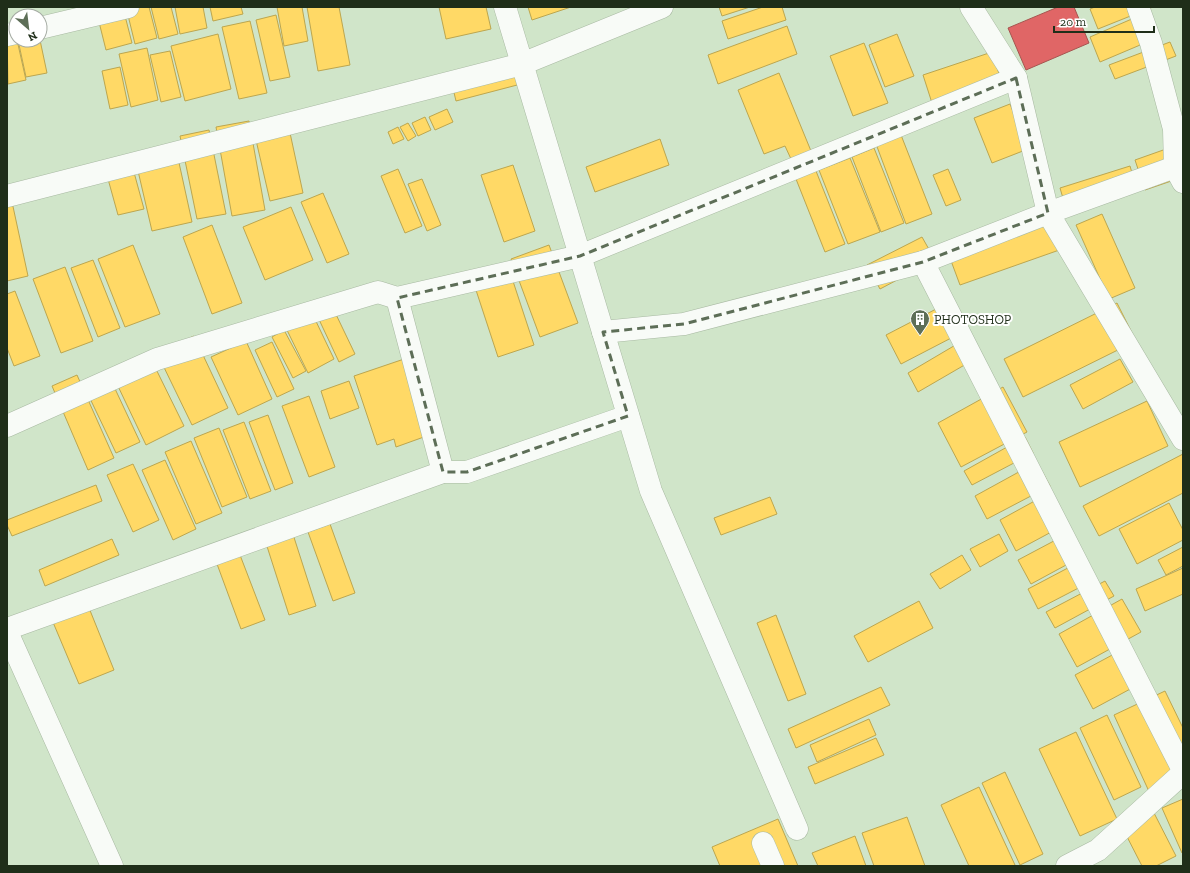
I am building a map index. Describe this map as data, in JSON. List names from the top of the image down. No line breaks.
{"places":{"building":["PHOTOSHOP"]},"scale_bar":"20 m","north":"bottom right"}
